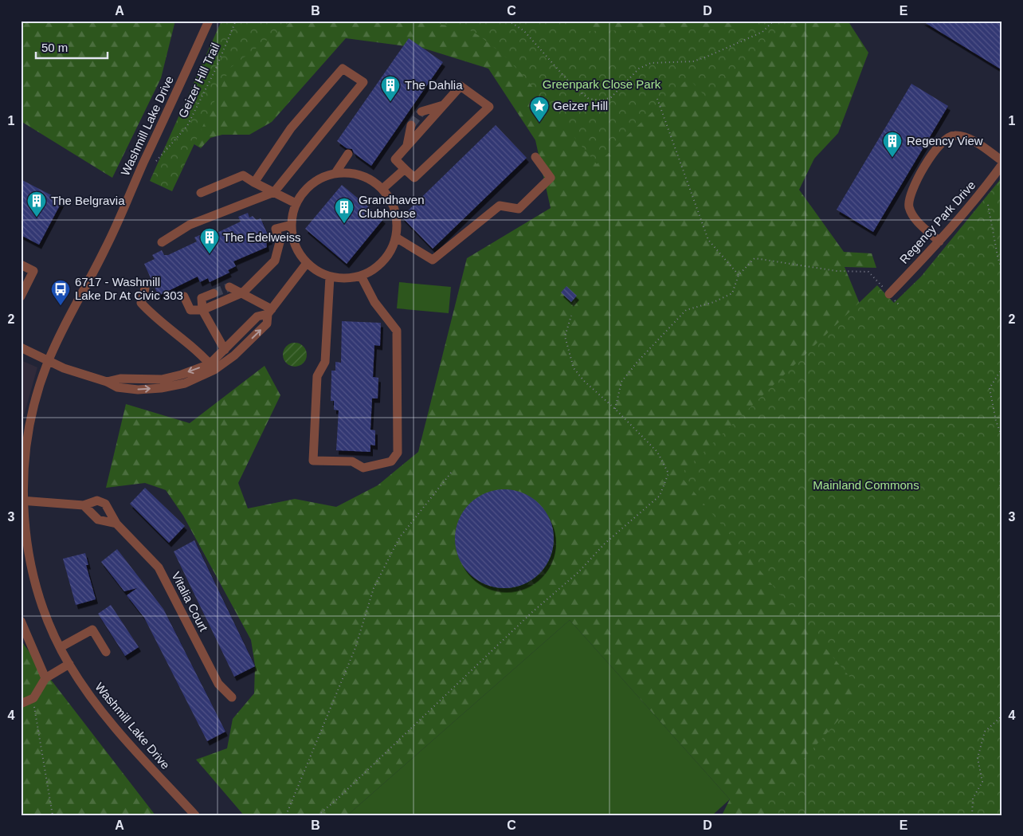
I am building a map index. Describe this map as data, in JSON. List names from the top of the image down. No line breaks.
{"streets":{"street":["Washmill Lake Drive","Regency Park Drive","Vitalia Court"],"path":["Geizer Hill Trail"]},"crossings":[["Washmill Lake Drive","Vitalia Court"]],"parks":["Greenpark Close Park","Mainland Commons"],"places":{"building":["The Dahlia","Regency View","The Belgravia","Grandhaven Clubhouse","The Edelweiss"],"place":["Geizer Hill"],"bus stop":["6717 - Washmill Lake Dr At Civic 303"]},"scale_bar":"50 m","grid":{"columns":["A","B","C","D","E"],"rows":["1","2","3","4"]}}
